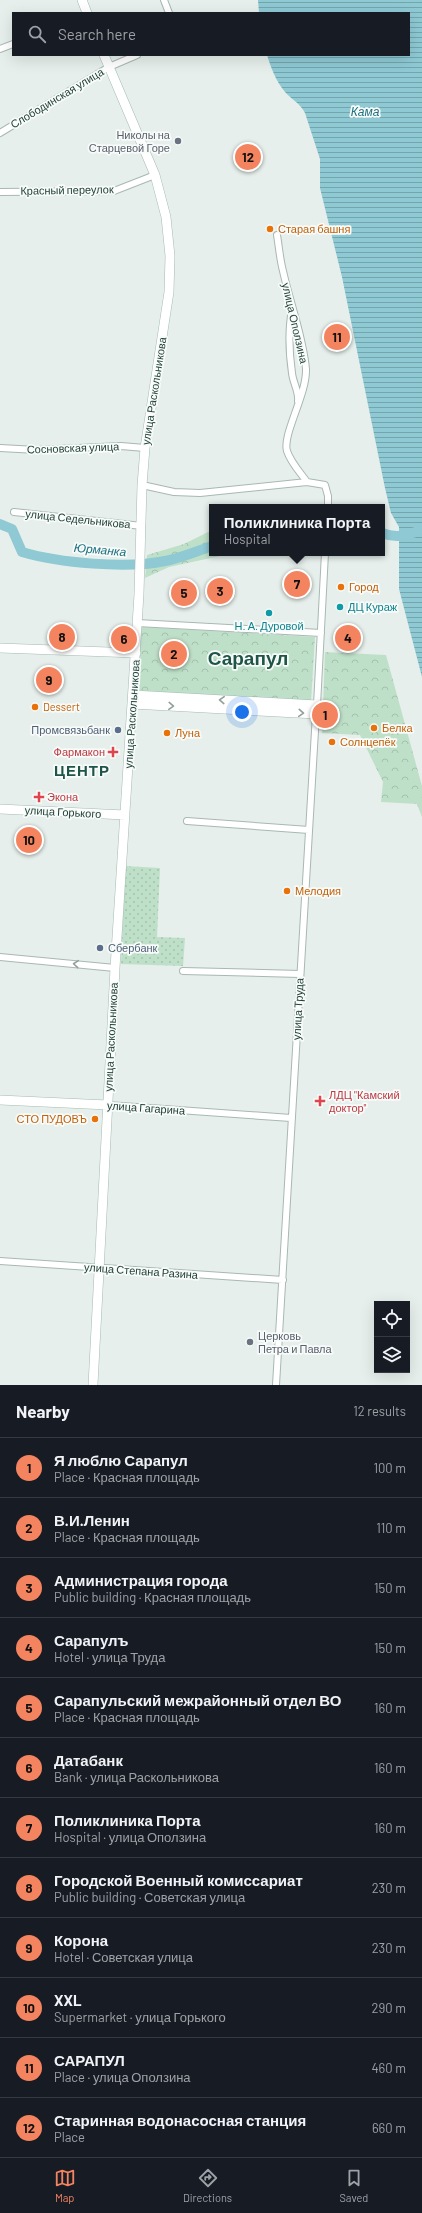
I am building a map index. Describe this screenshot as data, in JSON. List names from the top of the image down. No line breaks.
{"streets":{"main road":["улица Раскольникова","улица Горького","улица Гагарина"],"street":["Слободинская улица","Красный переулок","улица Оползина","Сосновская улица","улица Седельникова","улица Труда","улица Степана Разина"]},"crossings":[["Слободинская улица","улица Раскольникова"],["Красный переулок","улица Раскольникова"],["улица Раскольникова","Сосновская улица"],["улица Раскольникова","улица Седельникова"],["улица Раскольникова","улица Горького"],["улица Раскольникова","улица Гагарина"],["улица Раскольникова","улица Степана Разина"],["улица Труда","улица Гагарина"],["улица Труда","улица Степана Разина"]],"districts":["Сарапул","ЦЕНТР"],"water":["Кама","Юрманка"],"places":{"other":["Николы на Старцевой Горе","Старая башня","Город","ДЦ Кураж","Н. А. Дуровой","Dessert","Белка","Промсвязьбанк","Луна","Солнцепёк","Мелодия","Сбербанк","СТО ПУДОВЪ","Церковь Петра и Павла"],"health":["Фармакон","Экона","ЛДЦ \"Камский доктор\""]},"page":{"search":"Search here","pins":["12","11","7","3","5","8","4","6","2","9","1","10"],"popup":["Поликлиника Порта","Hospital"],"heading":["Nearby","12 results"],"list":[{"mark":"1","name":"Я люблю Сарапул","note":"Place · Красная площадь","value":"100 m"},{"mark":"2","name":"В.И.Ленин","note":"Place · Красная площадь","value":"110 m"},{"mark":"3","name":"Администрация города","note":"Public building · Красная площадь","value":"150 m"},{"mark":"4","name":"Сарапулъ","note":"Hotel · улица Труда","value":"150 m"},{"mark":"5","name":"Сарапульский межрайонный отдел ВО","note":"Place · Красная площадь","value":"160 m"},{"mark":"6","name":"Датабанк","note":"Bank · улица Раскольникова","value":"160 m"},{"mark":"7","name":"Поликлиника Порта","note":"Hospital · улица Оползина","value":"160 m"},{"mark":"8","name":"Городской Военный комиссариат","note":"Public building · Советская улица","value":"230 m"},{"mark":"9","name":"Корона","note":"Hotel · Советская улица","value":"230 m"},{"mark":"10","name":"XXL","note":"Supermarket · улица Горького","value":"290 m"},{"mark":"11","name":"САРАПУЛ","note":"Place · улица Оползина","value":"460 m"},{"mark":"12","name":"Старинная водонасосная станция","note":"Place","value":"660 m"}],"nav":["Map","Directions","Saved"]}}
